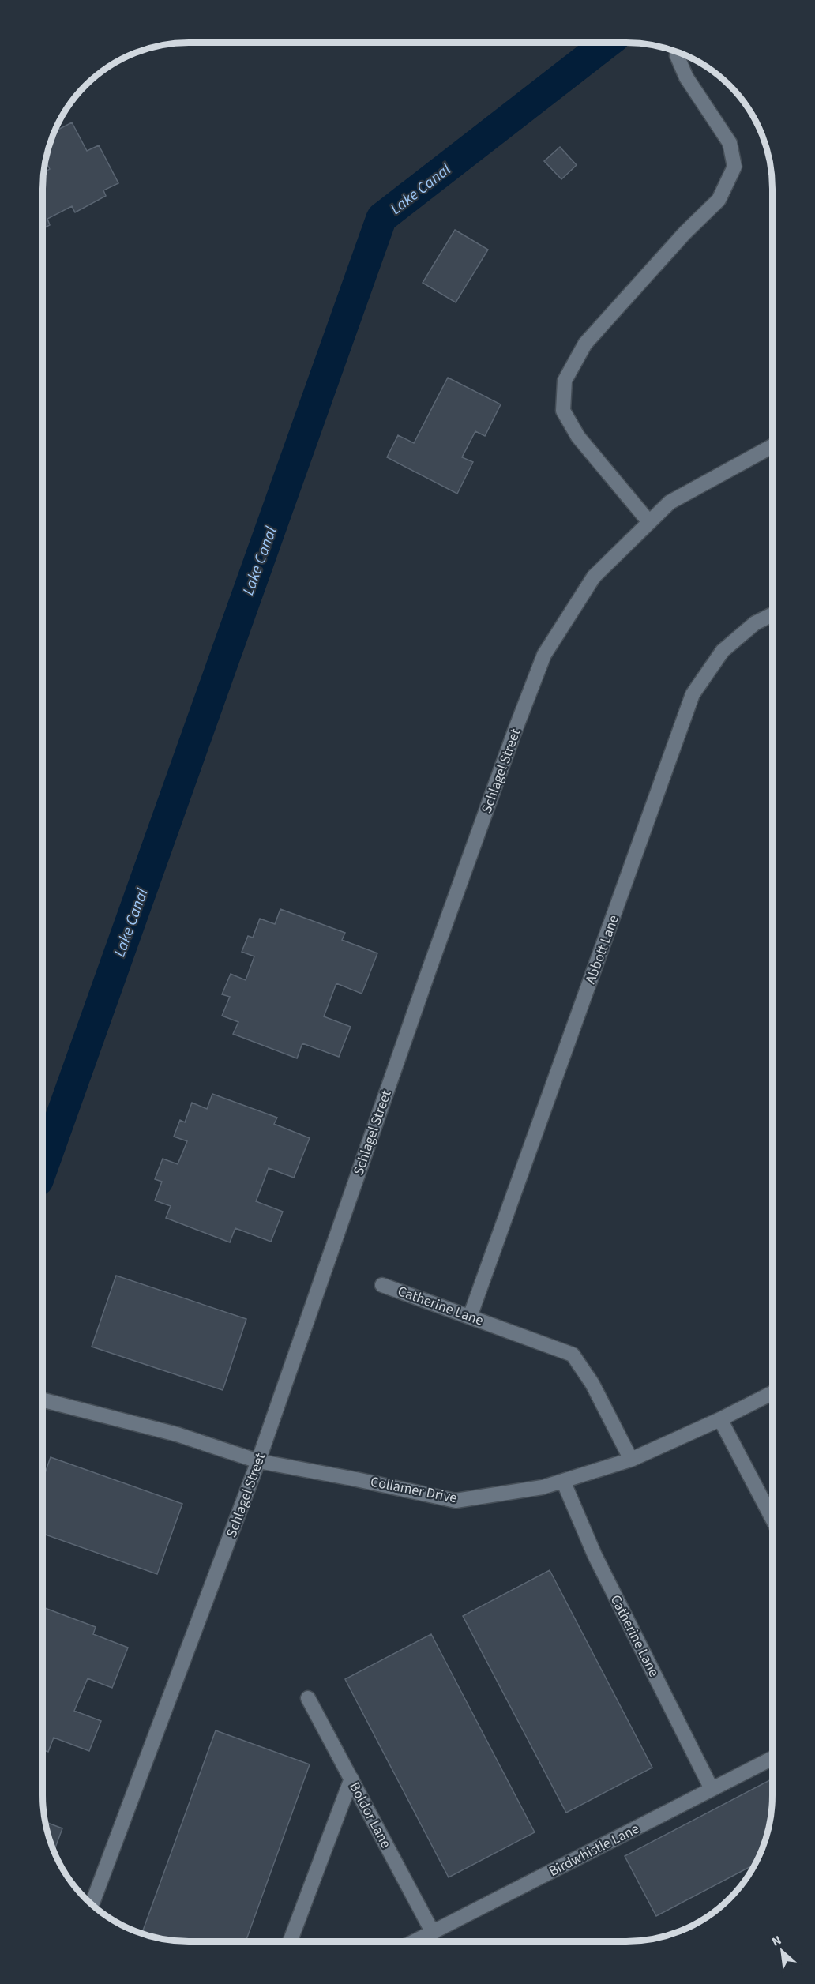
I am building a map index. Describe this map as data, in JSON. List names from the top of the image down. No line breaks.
{"streets":{"street":["Schlagel Street","Abbott Lane","Catherine Lane","Collamer Drive","Boldor Lane","Birdwhistle Lane"]},"crossings":[["Schlagel Street","Collamer Drive"],["Abbott Lane","Catherine Lane"],["Catherine Lane","Collamer Drive"],["Catherine Lane","Birdwhistle Lane"],["Boldor Lane","Birdwhistle Lane"]],"water":["Lake Canal"],"north":"top left"}
